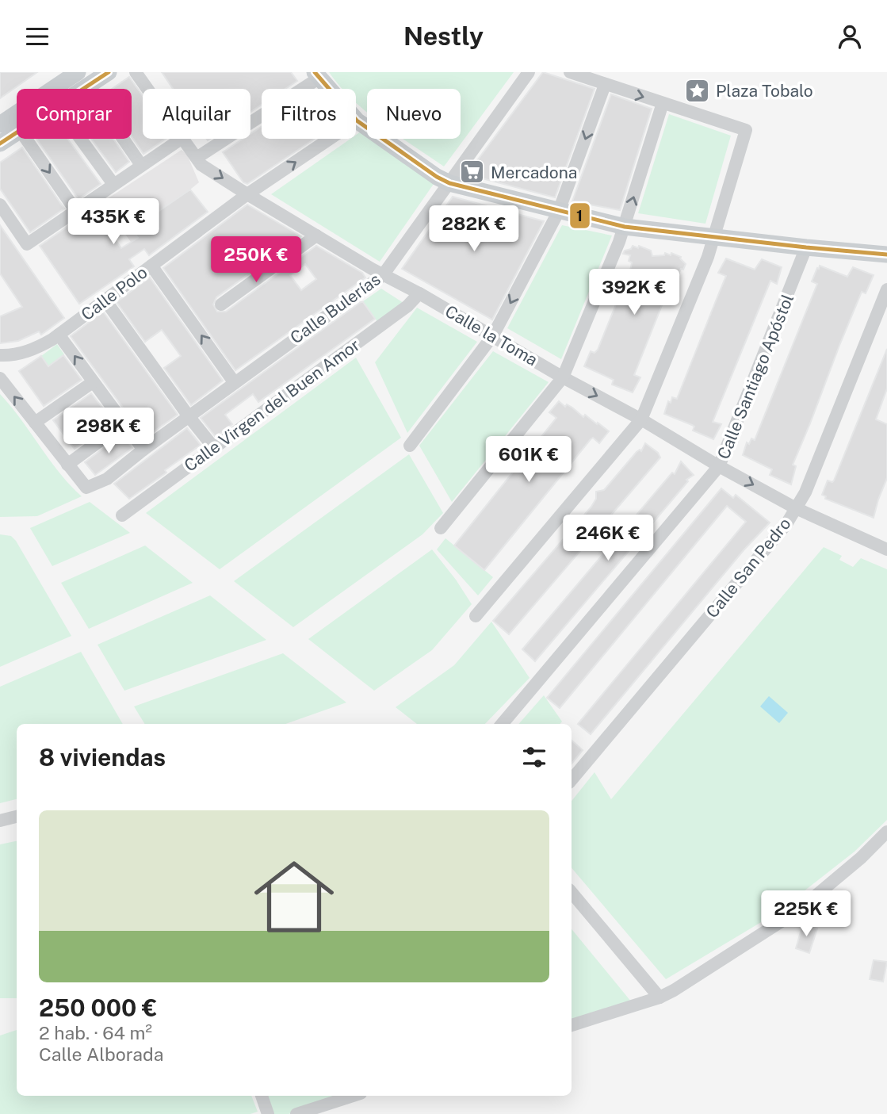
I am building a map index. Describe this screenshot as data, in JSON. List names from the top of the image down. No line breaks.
{"streets":{"street":["Calle Polo","Calle Bulerías","Calle la Toma","Calle Santiago Apóstol","Calle Virgen del Buen Amor","Calle San Pedro"]},"crossings":[["Calle Polo","Calle la Toma"],["Calle Bulerías","Calle la Toma"],["Calle la Toma","Calle Santiago Apóstol"],["Calle la Toma","Calle Virgen del Buen Amor"],["Calle la Toma","Calle San Pedro"]],"places":{"place":["Plaza Tobalo"],"supermarket":["Mercadona"]},"lines":["transit line 1"],"page":{"header":"Nestly","chip":["Comprar","Alquilar","Filtros","Nuevo"],"price":["435K €","282K €","250K €","392K €","298K €","601K €","246K €","225K €"],"heading":"8 viviendas","list":[{"name":"250 000 €","note":"2 hab. · 64 m² · Calle Alborada"}]}}
